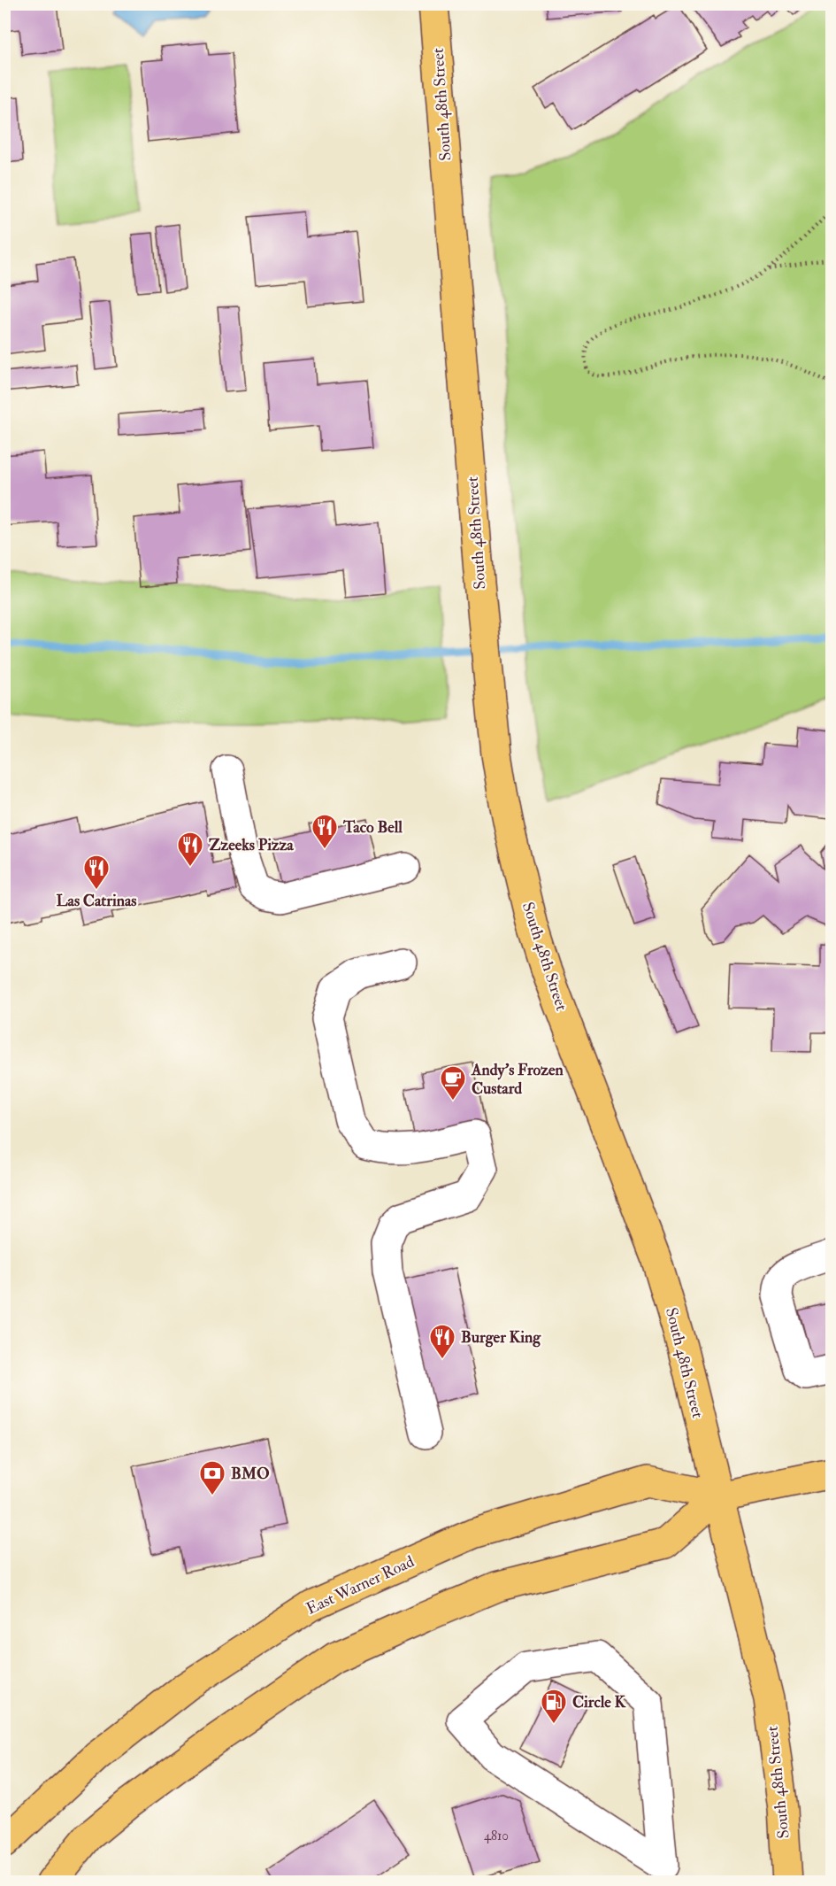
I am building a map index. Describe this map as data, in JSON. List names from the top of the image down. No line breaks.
{"streets":{"main road":["South 48th Street","East Warner Road"]},"crossings":[["South 48th Street","East Warner Road"]],"places":{"restaurant":["Taco Bell","Zzeeks Pizza","Las Catrinas","Burger King"],"cafe":["Andy's Frozen Custard"],"bank":["BMO"],"fuel station":["Circle K"]},"house_numbers":["4810"]}
